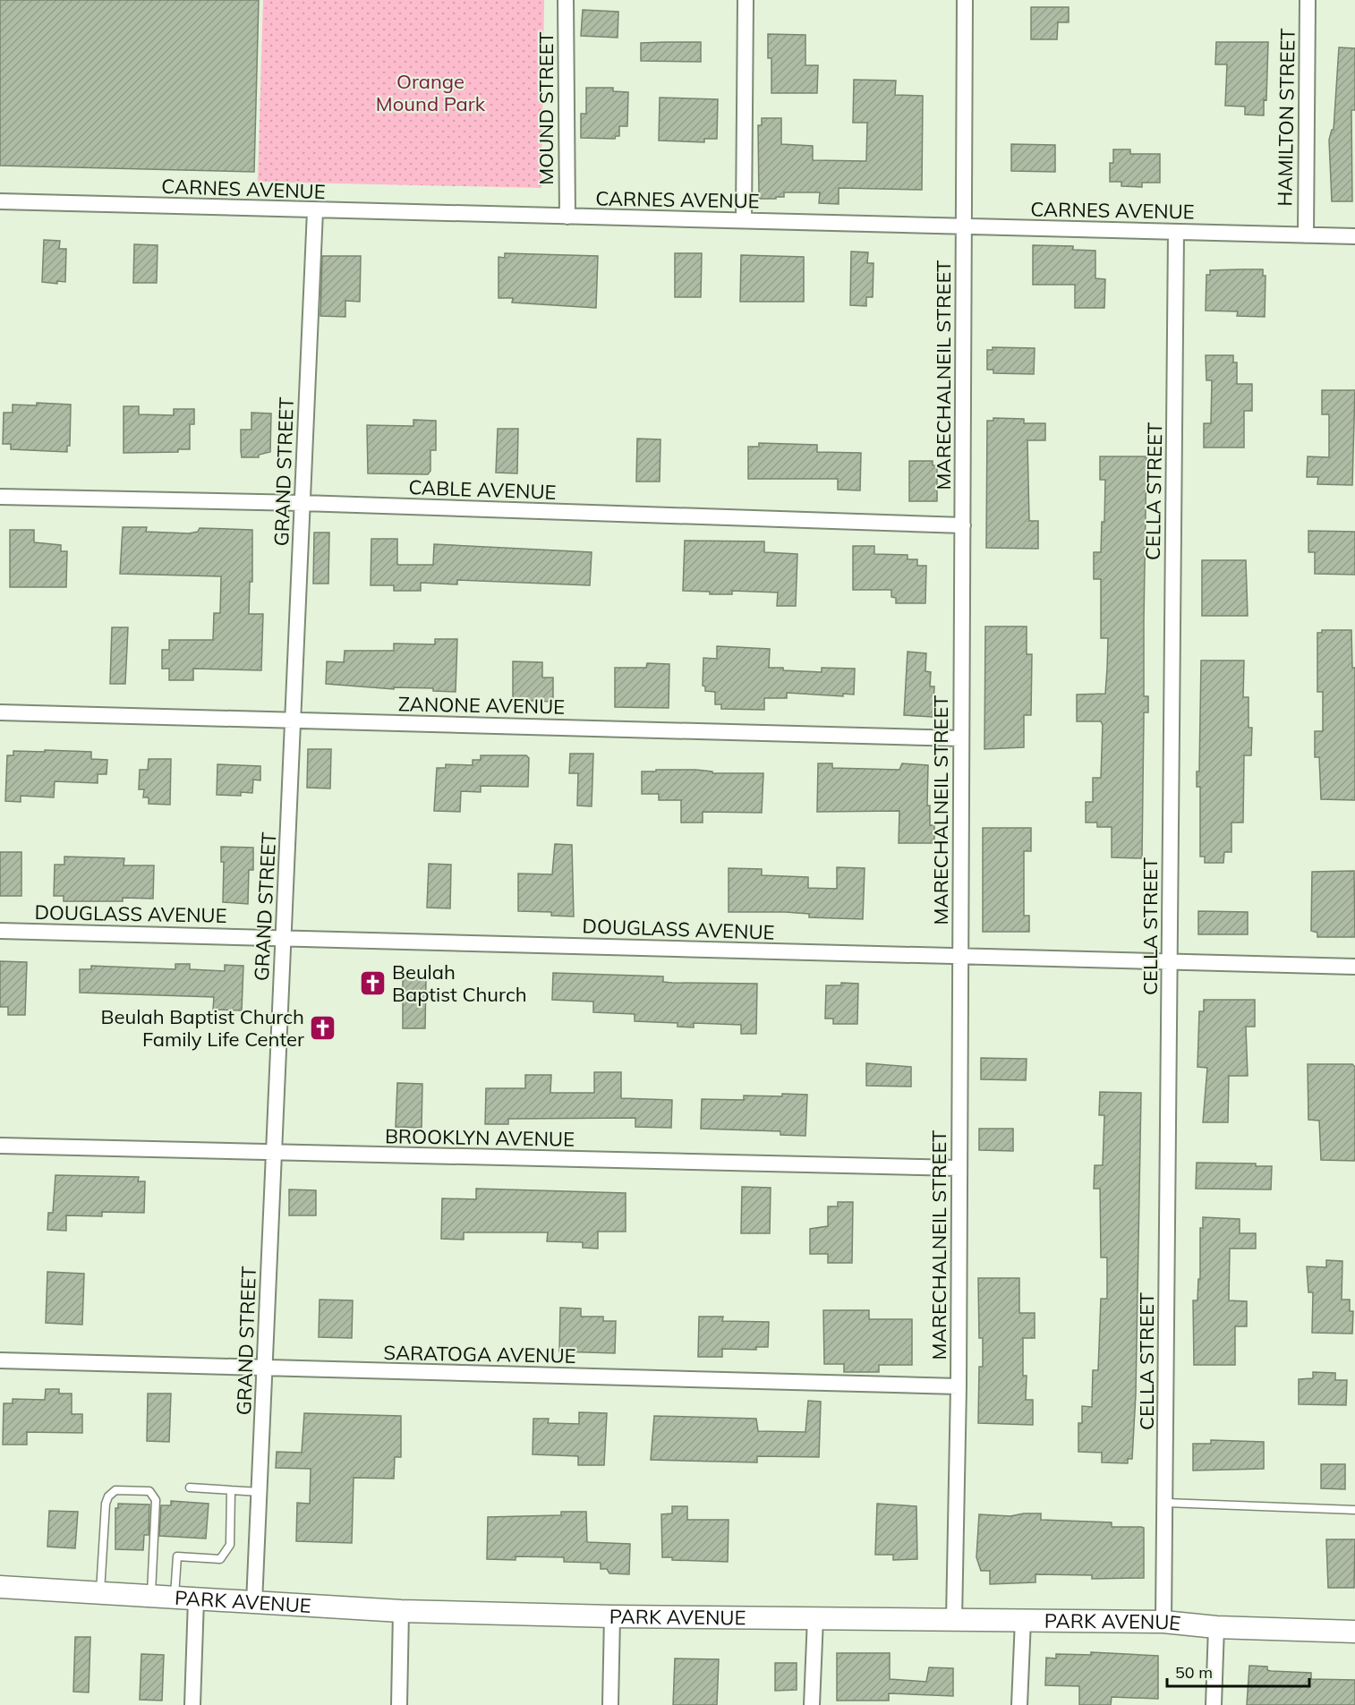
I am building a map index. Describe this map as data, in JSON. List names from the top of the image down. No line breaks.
{"streets":{"main road":["PARK AVENUE"],"street":["MOUND STREET","HAMILTON STREET","CARNES AVENUE","MARECHALNEIL STREET","GRAND STREET","CABLE AVENUE","CELLA STREET","ZANONE AVENUE","DOUGLASS AVENUE","BROOKLYN AVENUE","SARATOGA AVENUE"]},"crossings":[["MOUND STREET","CARNES AVENUE"],["HAMILTON STREET","CARNES AVENUE"],["CARNES AVENUE","MARECHALNEIL STREET"],["CARNES AVENUE","GRAND STREET"],["CARNES AVENUE","CELLA STREET"],["MARECHALNEIL STREET","CABLE AVENUE"],["MARECHALNEIL STREET","ZANONE AVENUE"],["MARECHALNEIL STREET","DOUGLASS AVENUE"],["MARECHALNEIL STREET","BROOKLYN AVENUE"],["MARECHALNEIL STREET","SARATOGA AVENUE"],["MARECHALNEIL STREET","PARK AVENUE"],["GRAND STREET","CABLE AVENUE"],["GRAND STREET","ZANONE AVENUE"],["GRAND STREET","DOUGLASS AVENUE"],["GRAND STREET","BROOKLYN AVENUE"],["GRAND STREET","SARATOGA AVENUE"],["GRAND STREET","PARK AVENUE"],["CELLA STREET","DOUGLASS AVENUE"],["CELLA STREET","PARK AVENUE"]],"parks":["Orange Mound Park"],"places":{"church":["Beulah Baptist Church","Beulah Baptist Church Family Life Center"]},"scale_bar":"50 m"}
